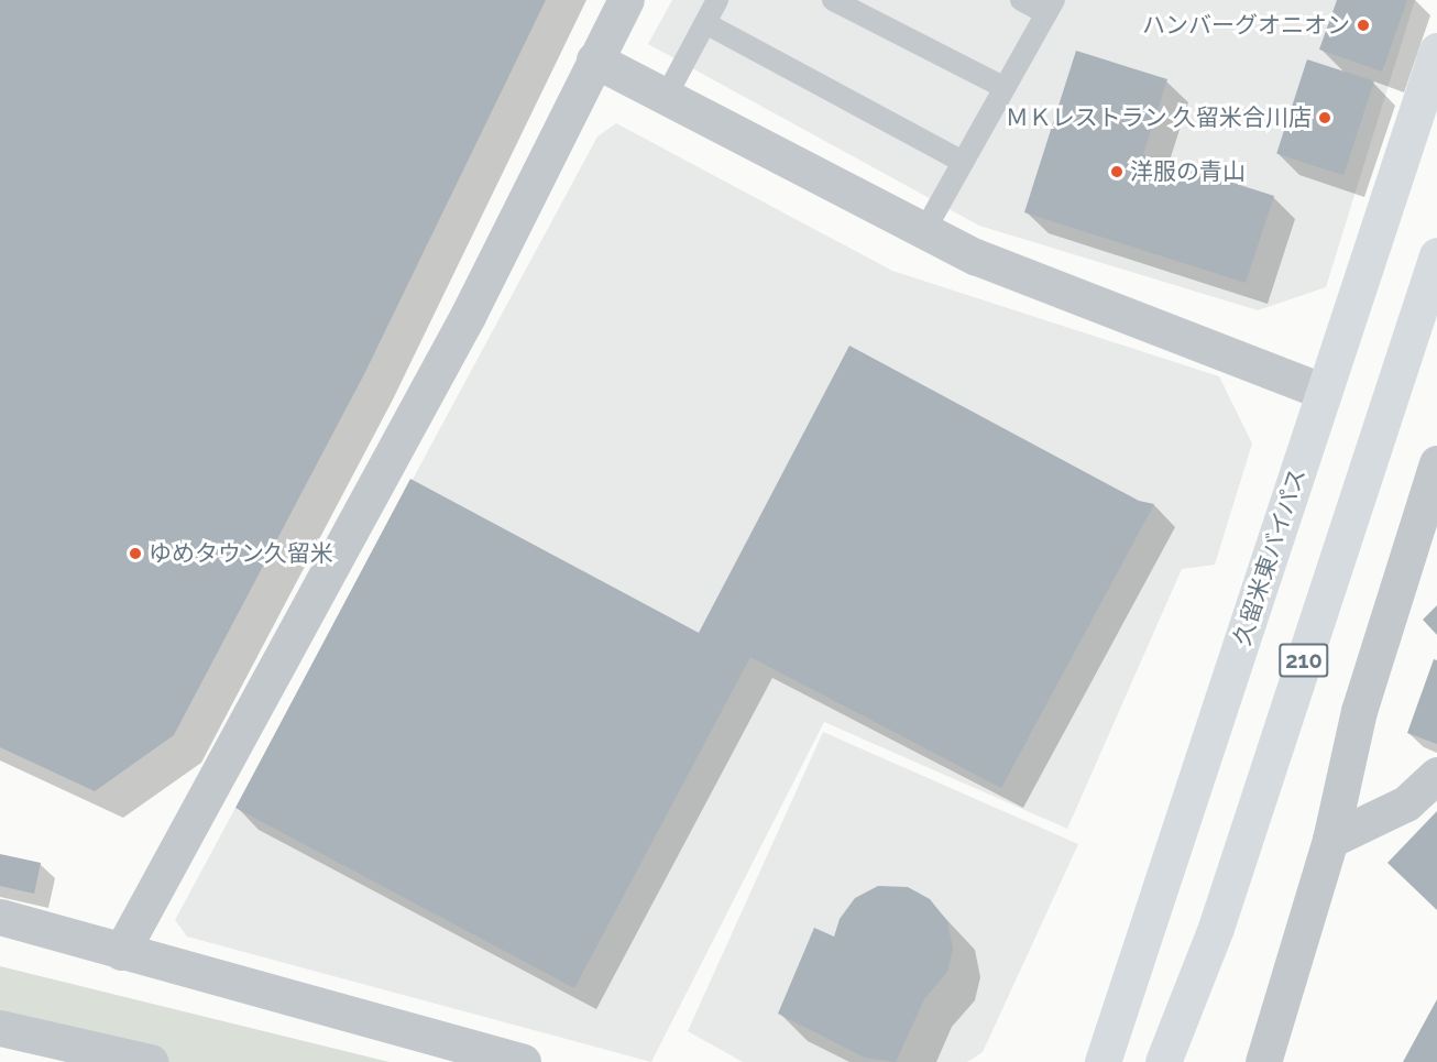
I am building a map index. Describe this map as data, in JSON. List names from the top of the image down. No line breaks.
{"streets":{"highway":["久留米東バイパス","210"]},"places":["ハンバーグオニオン","ＭＫレストラン 久留米合川店","洋服の青山","ゆめタウン久留米"]}
